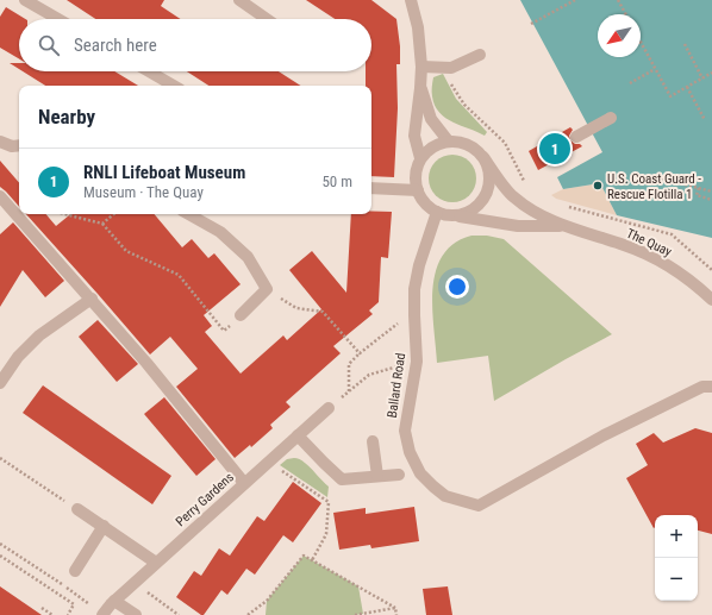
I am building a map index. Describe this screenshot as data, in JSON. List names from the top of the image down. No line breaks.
{"streets":{"street":["The Quay","Ballard Road","Perry Gardens"]},"crossings":[["The Quay","Ballard Road"]],"places":["U.S. Coast Guard - Rescue Flotilla 1"],"north":"bottom left","page":{"search":"Search here","heading":"Nearby","pins":"1","list":[{"mark":"1","name":"RNLI Lifeboat Museum","note":"Museum · The Quay","value":"50 m"}],"map_buttons":["+","−"]}}
